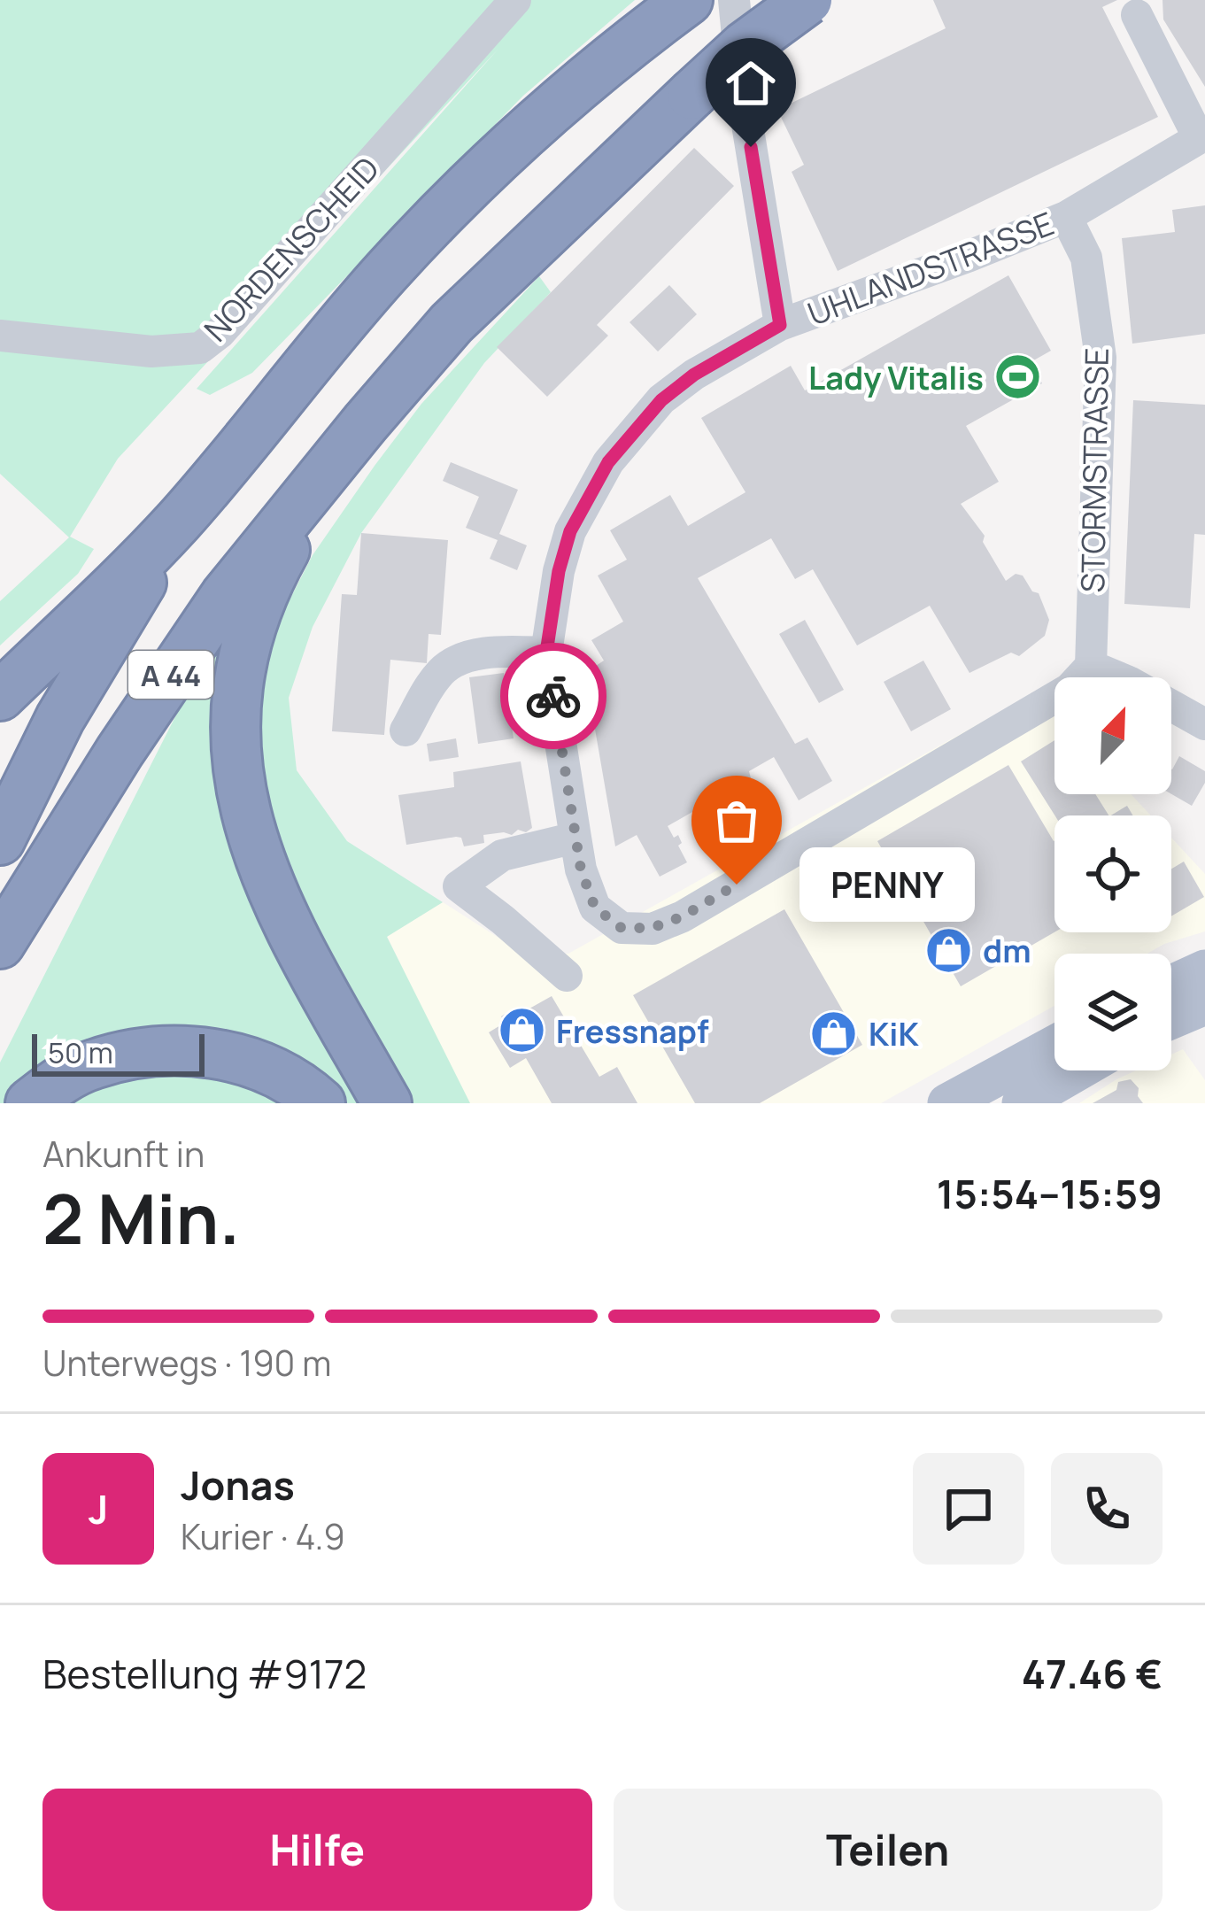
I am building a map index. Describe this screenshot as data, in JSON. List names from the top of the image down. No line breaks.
{"streets":{"highway":["A 44"],"street":["NORDENSCHEID","UHLANDSTRASSE","STORMSTRASSE"]},"crossings":[["UHLANDSTRASSE","STORMSTRASSE"]],"places":{"sports":["Lady Vitalis"],"other":["PENNY"],"shop":["dm","Fressnapf","KiK"]},"scale_bar":"50 m","north":"top right","page":{"bubble":"PENNY","scale":"50 m","heading":["2 Min.","Ankunft in","15:54–15:59"],"panel":["Jonas","Kurier · 4.9","Bestellung #9172","47.46 €"],"bar":"Unterwegs · 190 m","round":"J","buttons":["Hilfe","Teilen"]}}
